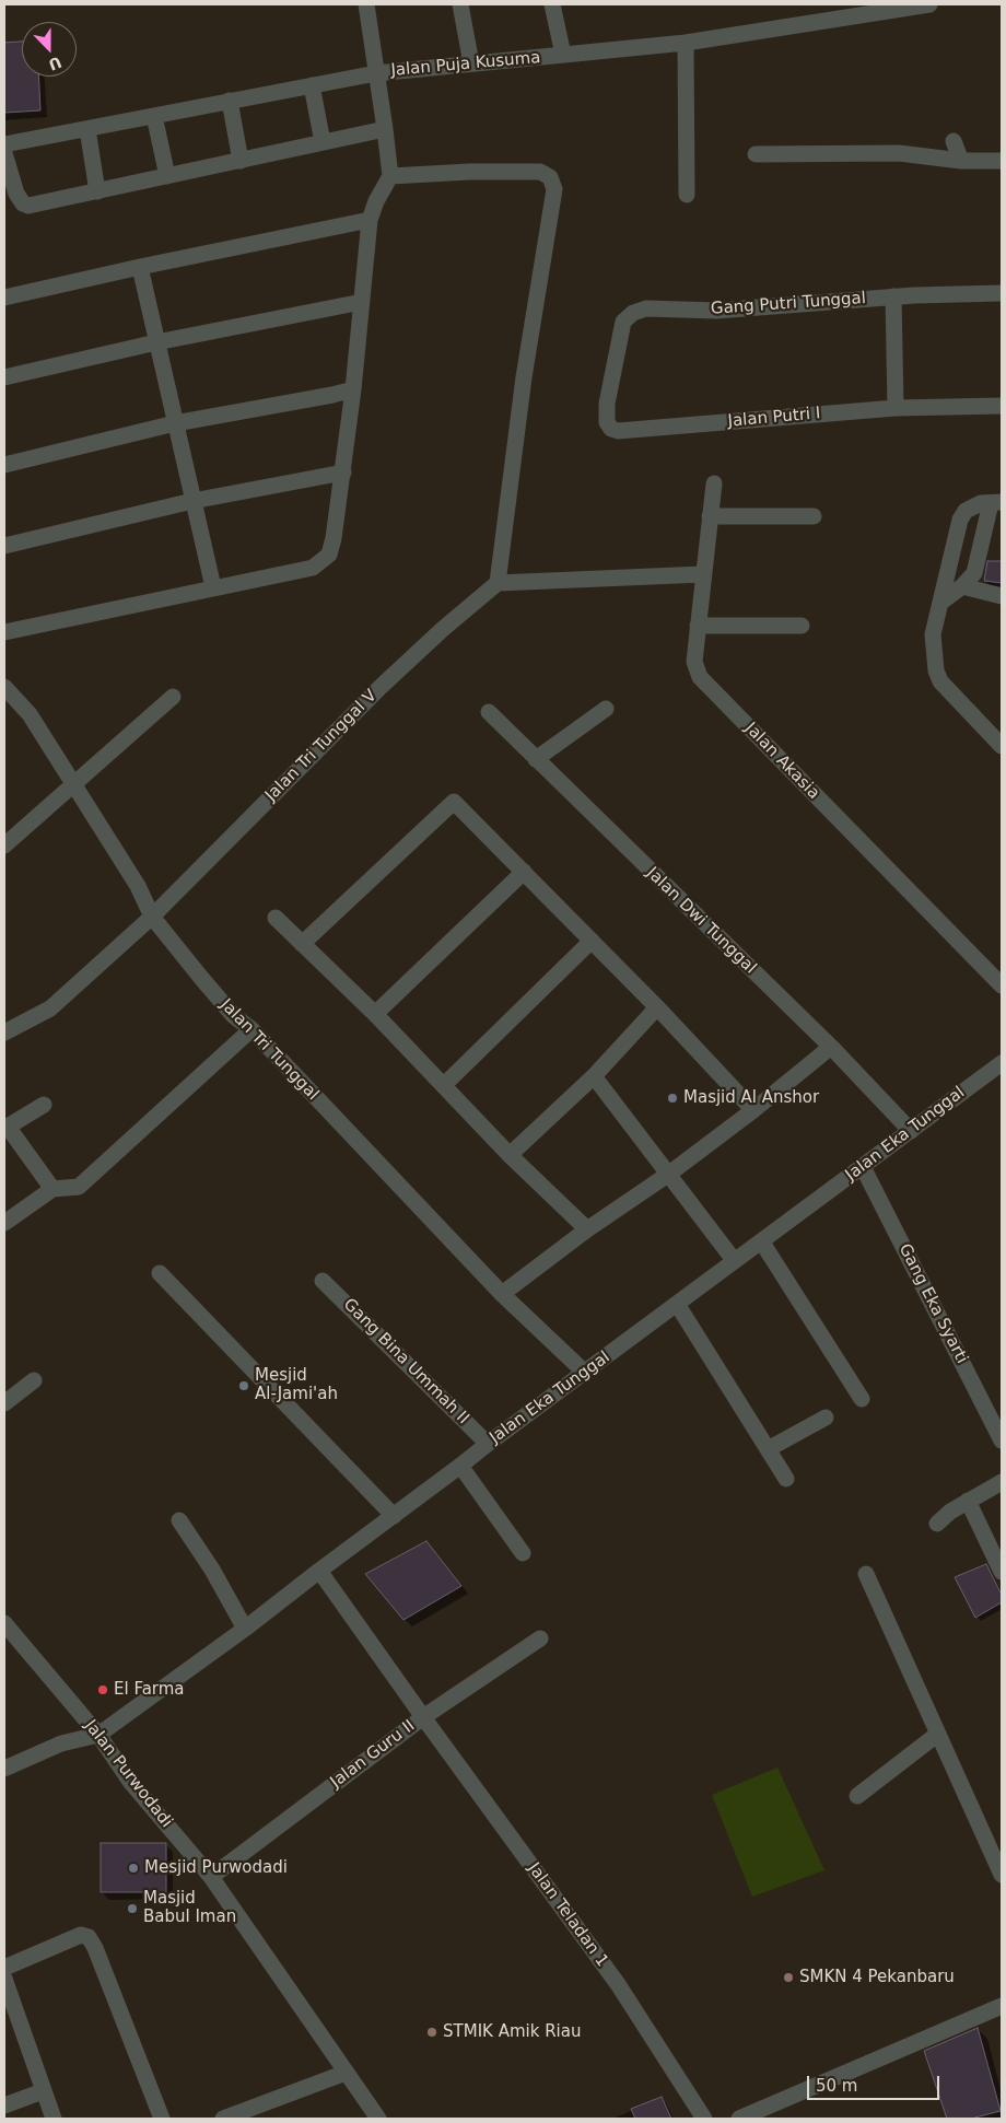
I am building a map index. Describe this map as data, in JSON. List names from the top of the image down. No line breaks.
{"streets":{"street":["Jalan Puja Kusuma","Gang Putri Tunggal","Jalan Putri I","Jalan Tri Tunggal V","Jalan Akasia","Jalan Dwi Tunggal","Jalan Tri Tunggal","Jalan Eka Tunggal","Gang Eka Syarti","Gang Bina Ummah II","Jalan Guru II","Jalan Purwodadi","Jalan Teladan 1"]},"crossings":[["Gang Putri Tunggal","Jalan Putri I"],["Jalan Tri Tunggal V","Jalan Tri Tunggal"],["Jalan Dwi Tunggal","Jalan Eka Tunggal"],["Jalan Tri Tunggal","Jalan Eka Tunggal"],["Jalan Eka Tunggal","Gang Eka Syarti"],["Jalan Eka Tunggal","Gang Bina Ummah II"],["Jalan Eka Tunggal","Jalan Purwodadi"],["Jalan Eka Tunggal","Jalan Teladan 1"],["Jalan Guru II","Jalan Purwodadi"],["Jalan Guru II","Jalan Teladan 1"]],"places":["Masjid Al Anshor","Mesjid Al-Jami'ah","El Farma","Mesjid Purwodadi","Masjid Babul Iman","SMKN 4 Pekanbaru","STMIK Amik Riau"],"scale_bar":"50 m","north":"bottom"}
